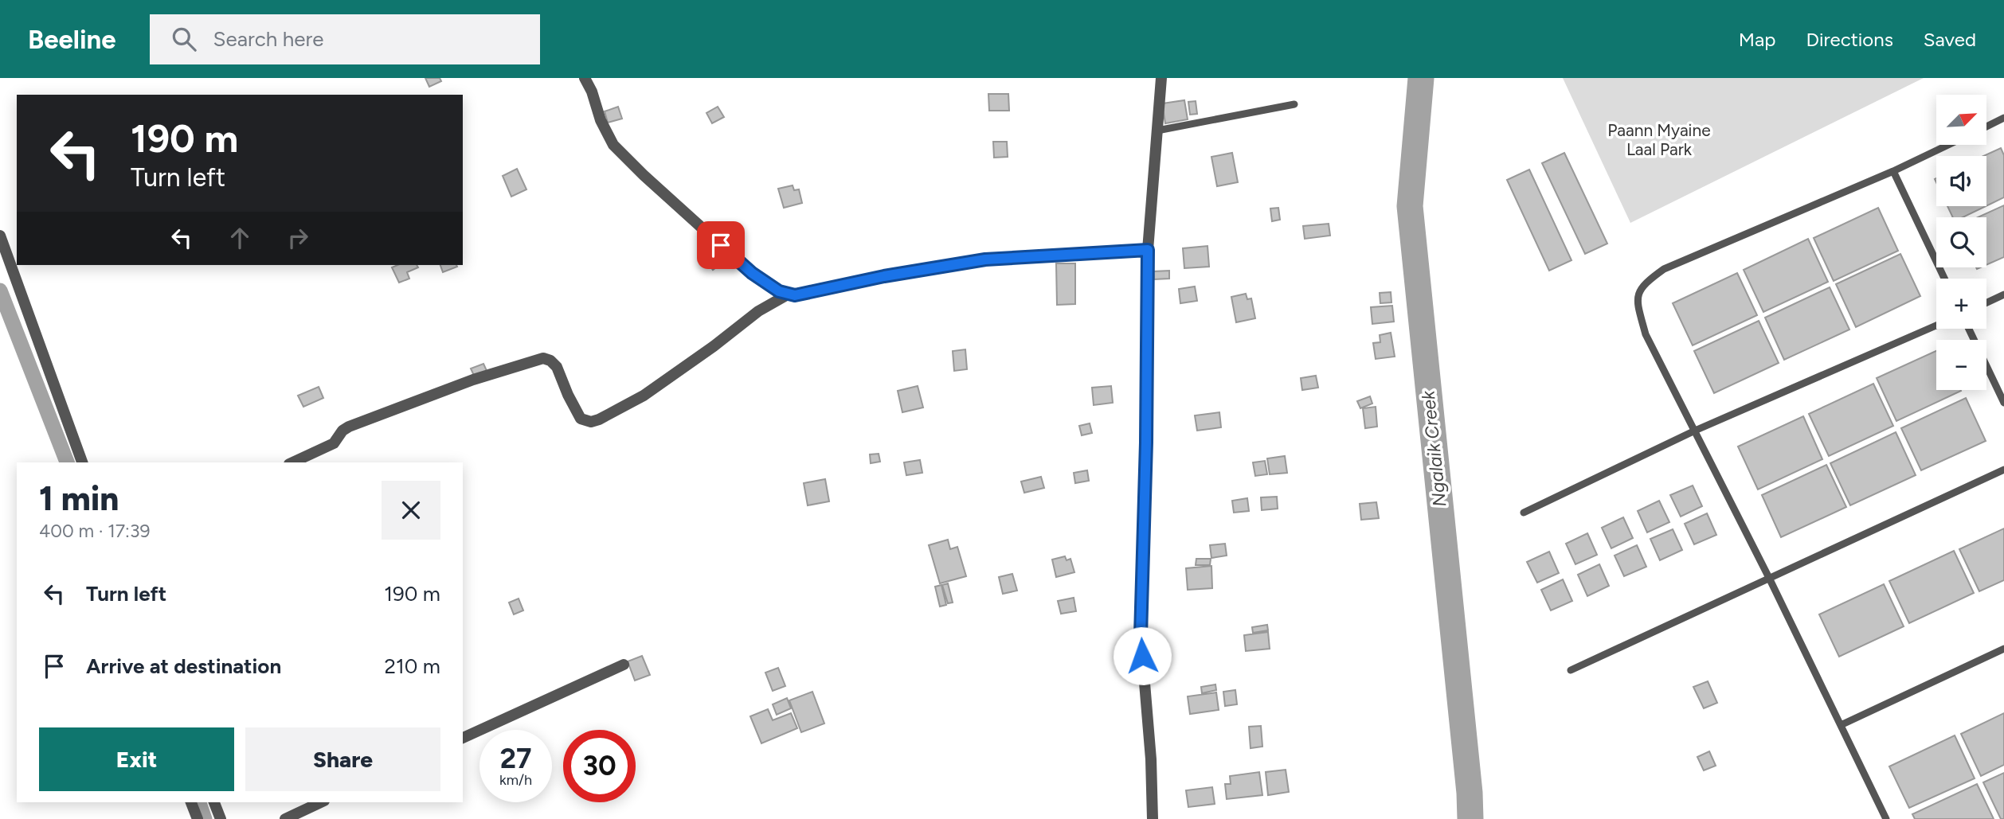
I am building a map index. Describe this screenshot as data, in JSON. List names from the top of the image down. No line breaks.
{"water":["Ngalaik Creek"],"parks":["Paann Myaine Laal Park"],"north":"top right","page":{"header":"Beeline","search":"Search here","nav":["Map","Directions","Saved"],"map_buttons":["+","−"],"turn":["190 m","Turn left"],"heading":["1 min","400 m · 17:39"],"list":[{"name":"Turn left","value":"190 m"},{"name":"Arrive at destination","value":"210 m"}],"buttons":["Exit","Share"],"speed":"27 km/h","limit":"30"}}
